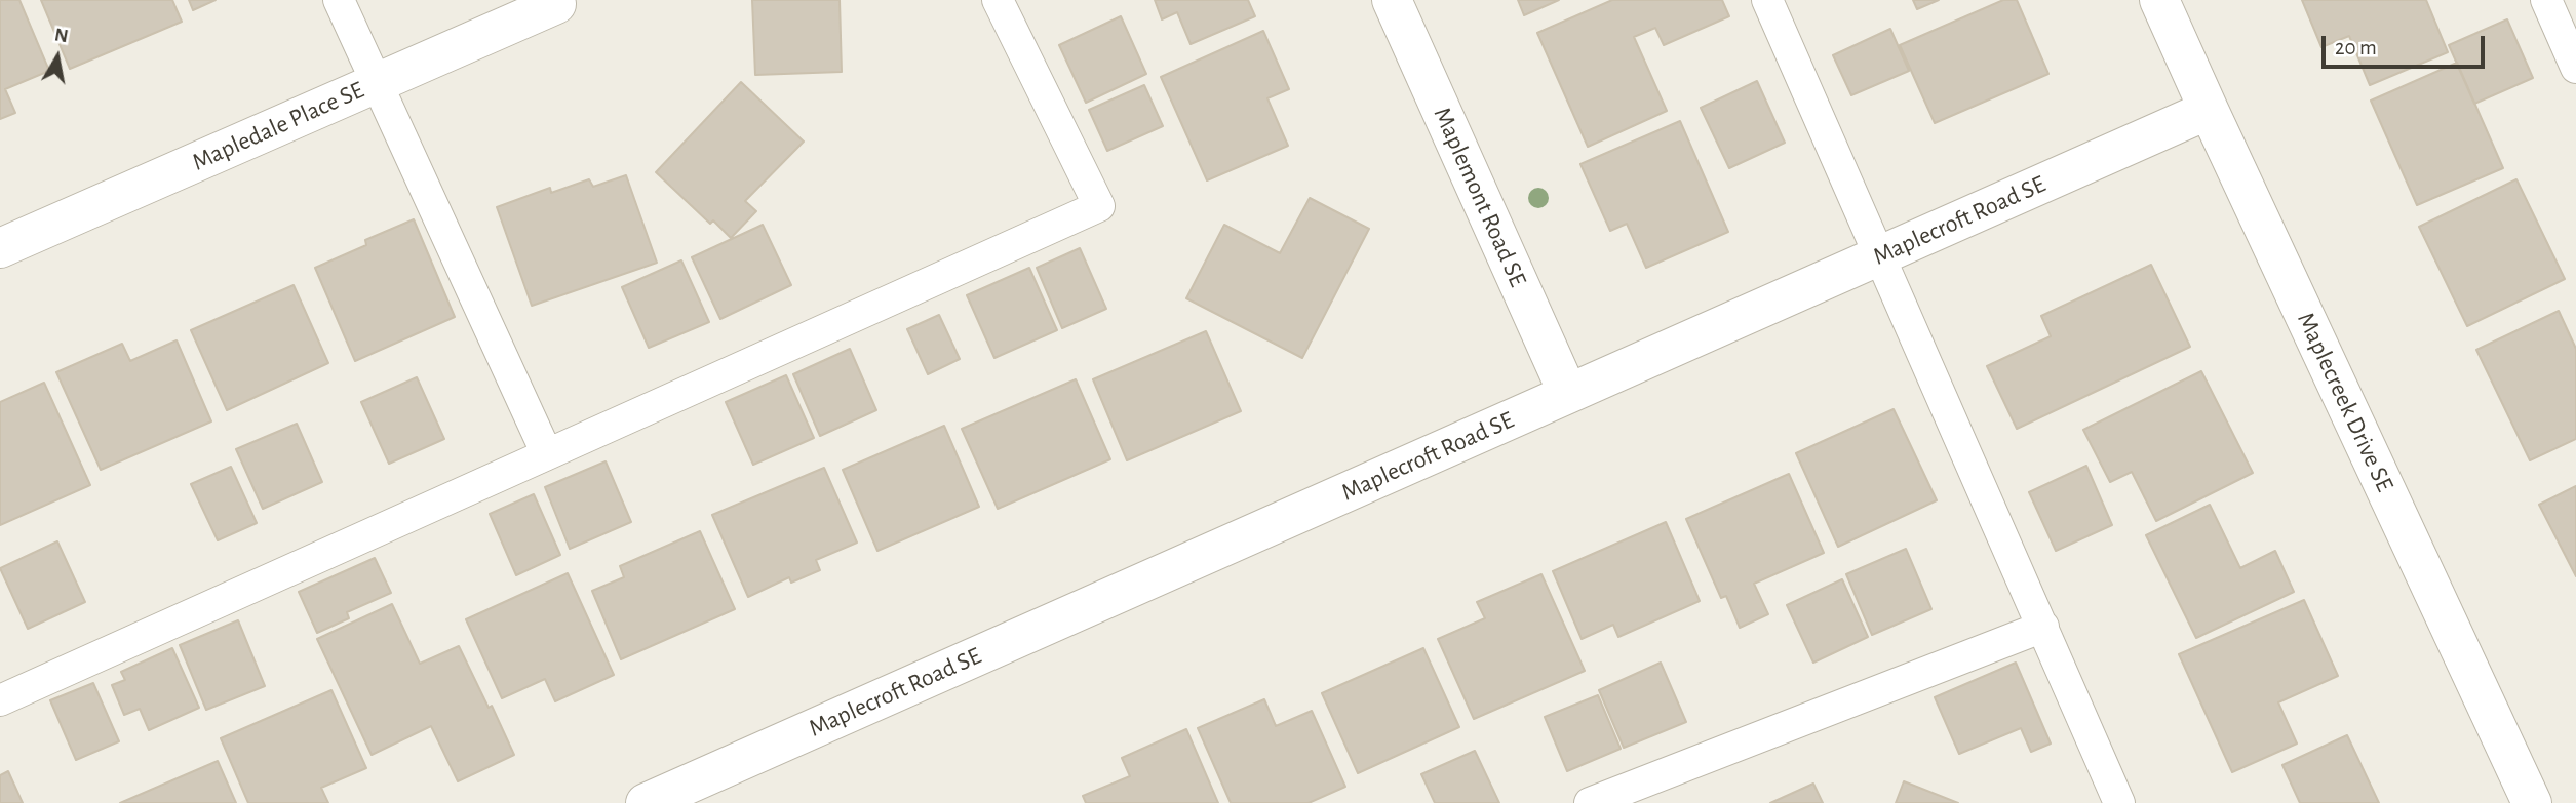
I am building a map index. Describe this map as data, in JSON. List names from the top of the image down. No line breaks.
{"streets":{"street":["Mapledale Place SE","Maplemont Road SE","Maplecroft Road SE","Maplecreek Drive SE"]},"crossings":[["Maplemont Road SE","Maplecroft Road SE"],["Maplecroft Road SE","Maplecreek Drive SE"]],"scale_bar":"20 m","north":"top"}
